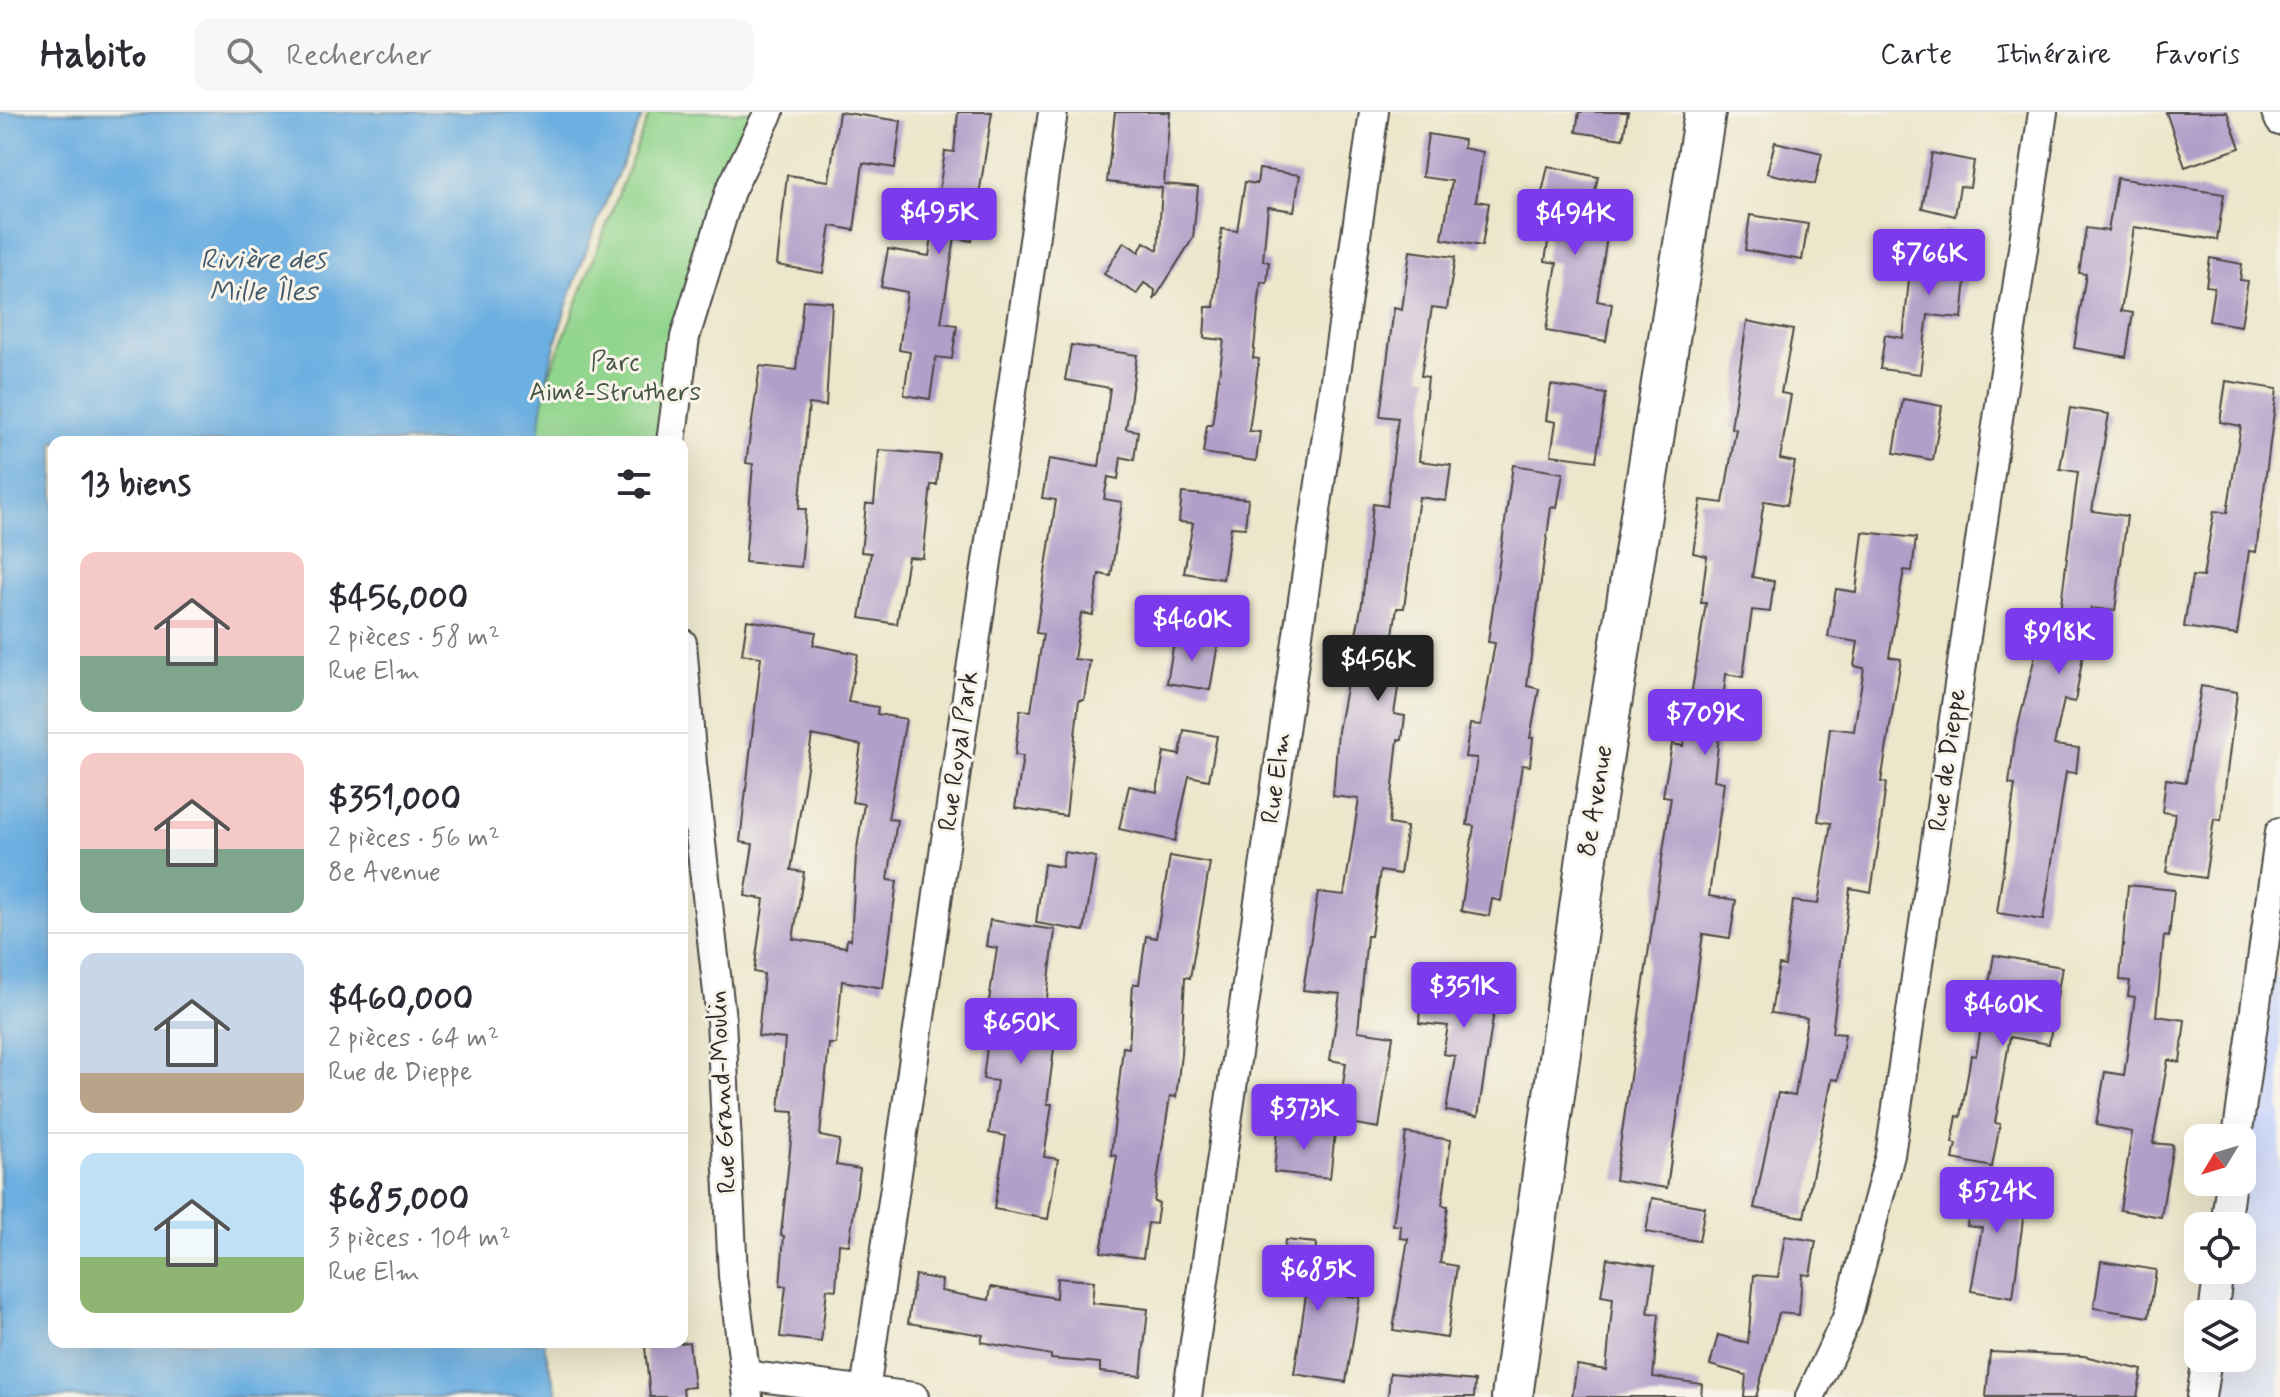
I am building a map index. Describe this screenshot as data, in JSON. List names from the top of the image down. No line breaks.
{"streets":{"street":["Rue Royal Park","Rue de Dieppe","Rue Elm","8e Avenue","Rue Grand-Moulin"]},"water":["Rivière des Mille Îles"],"parks":["Parc Aimé-Struthers"],"north":"bottom left","page":{"header":"Habito","search":"Rechercher","nav":["Carte","Itinéraire","Favoris"],"price":["$495K","$494K","$766K","$460K","$918K","$456K","$709K","$351K","$460K","$650K","$373K","$524K","$685K"],"heading":"13 biens","list":[{"name":"$456,000","note":"2 pièces · 58 m² · Rue Elm"},{"name":"$351,000","note":"2 pièces · 56 m² · 8e Avenue"},{"name":"$460,000","note":"2 pièces · 64 m² · Rue de Dieppe"},{"name":"$685,000","note":"3 pièces · 104 m² · Rue Elm"}]}}
